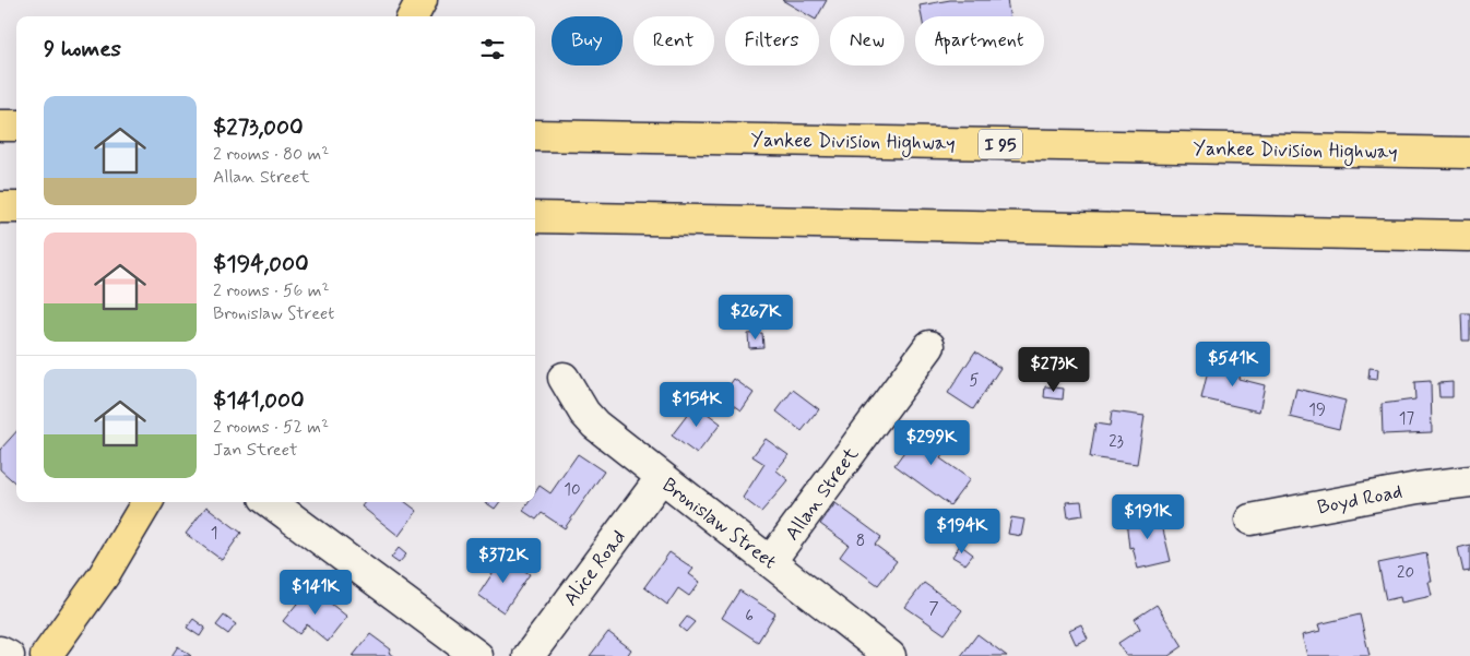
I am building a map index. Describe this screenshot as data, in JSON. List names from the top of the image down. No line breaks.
{"streets":{"main road":["Yankee Division Highway","I 95"],"street":["Allan Street","Boyd Road","Bronislaw Street","Alice Road"]},"crossings":[["Allan Street","Bronislaw Street"],["Bronislaw Street","Alice Road"]],"house_numbers":["5","19","17","23","10","1","8","20","7","6"],"page":{"chip":["Buy","Rent","Filters","New","Apartment"],"heading":"9 homes","list":[{"name":"$273,000","note":"2 rooms · 80 m² · Allan Street"},{"name":"$194,000","note":"2 rooms · 56 m² · Bronislaw Street"},{"name":"$141,000","note":"2 rooms · 52 m² · Jan Street"}],"price":["$267K","$541K","$273K","$154K","$299K","$191K","$194K","$372K","$141K"]}}
